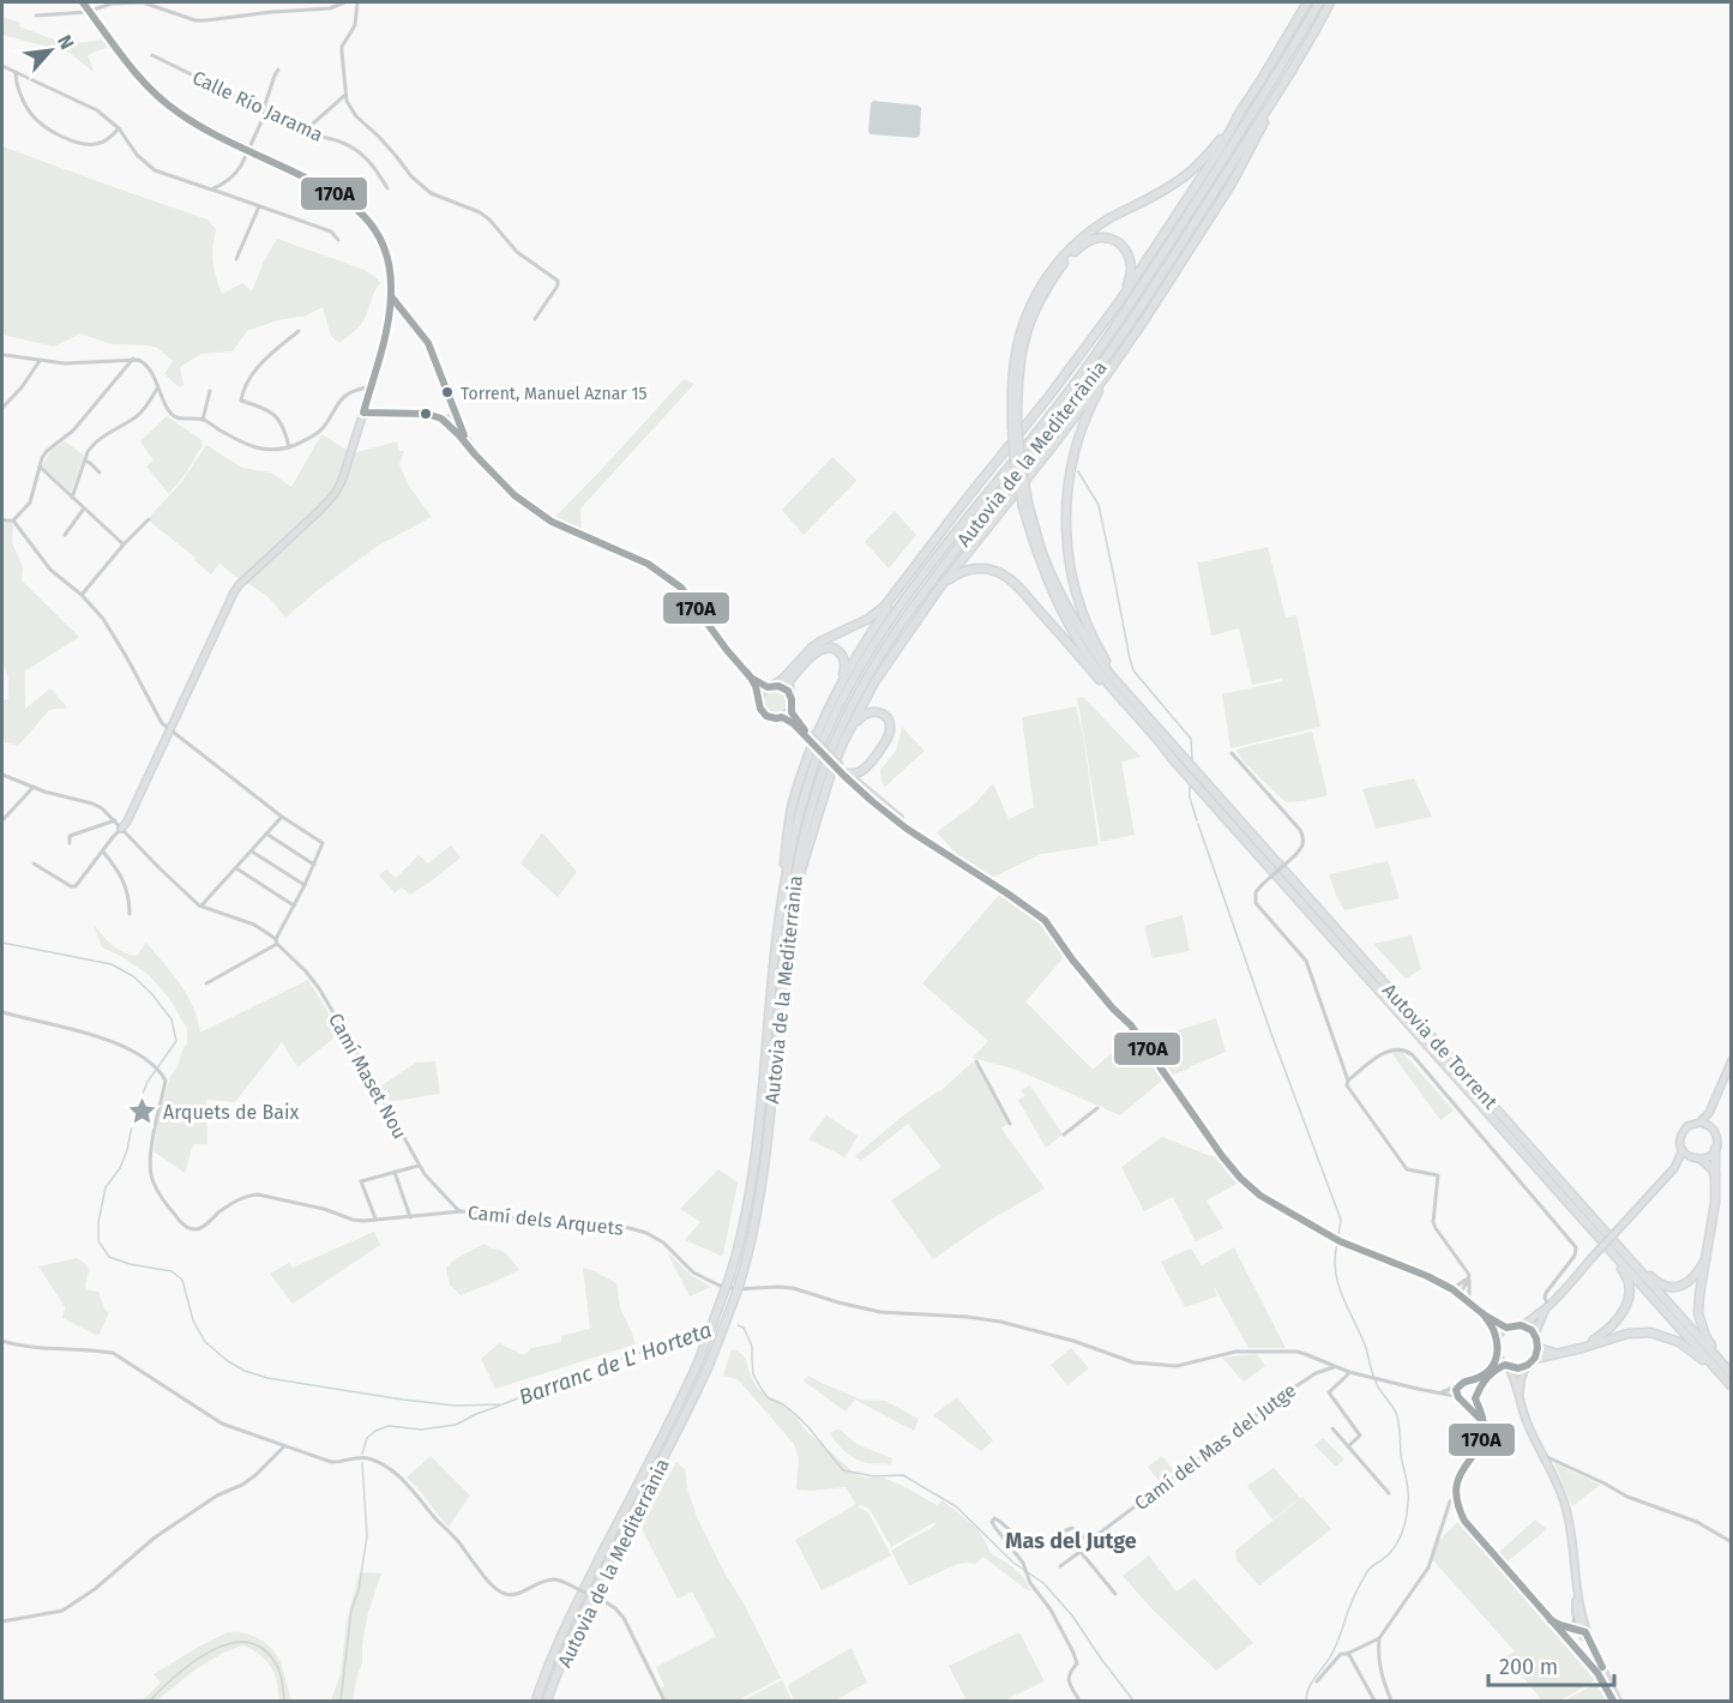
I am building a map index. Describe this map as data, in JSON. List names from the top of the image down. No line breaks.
{"streets":{"highway":["Autovia de la Mediterrània","Autovia de Torrent"],"street":["Calle Río Jarama","Camí Maset Nou","Camí dels Arquets","Camí del Mas del Jutge"]},"crossings":[["Camí Maset Nou","Camí dels Arquets"],["Camí dels Arquets","Camí del Mas del Jutge"]],"districts":["Mas del Jutge"],"water":["Barranc de L' Horteta"],"places":{"other":["Torrent, Manuel Aznar 15"],"place":["Arquets de Baix"]},"lines":["transit line 170A"],"scale_bar":"200 m","north":"top right"}
